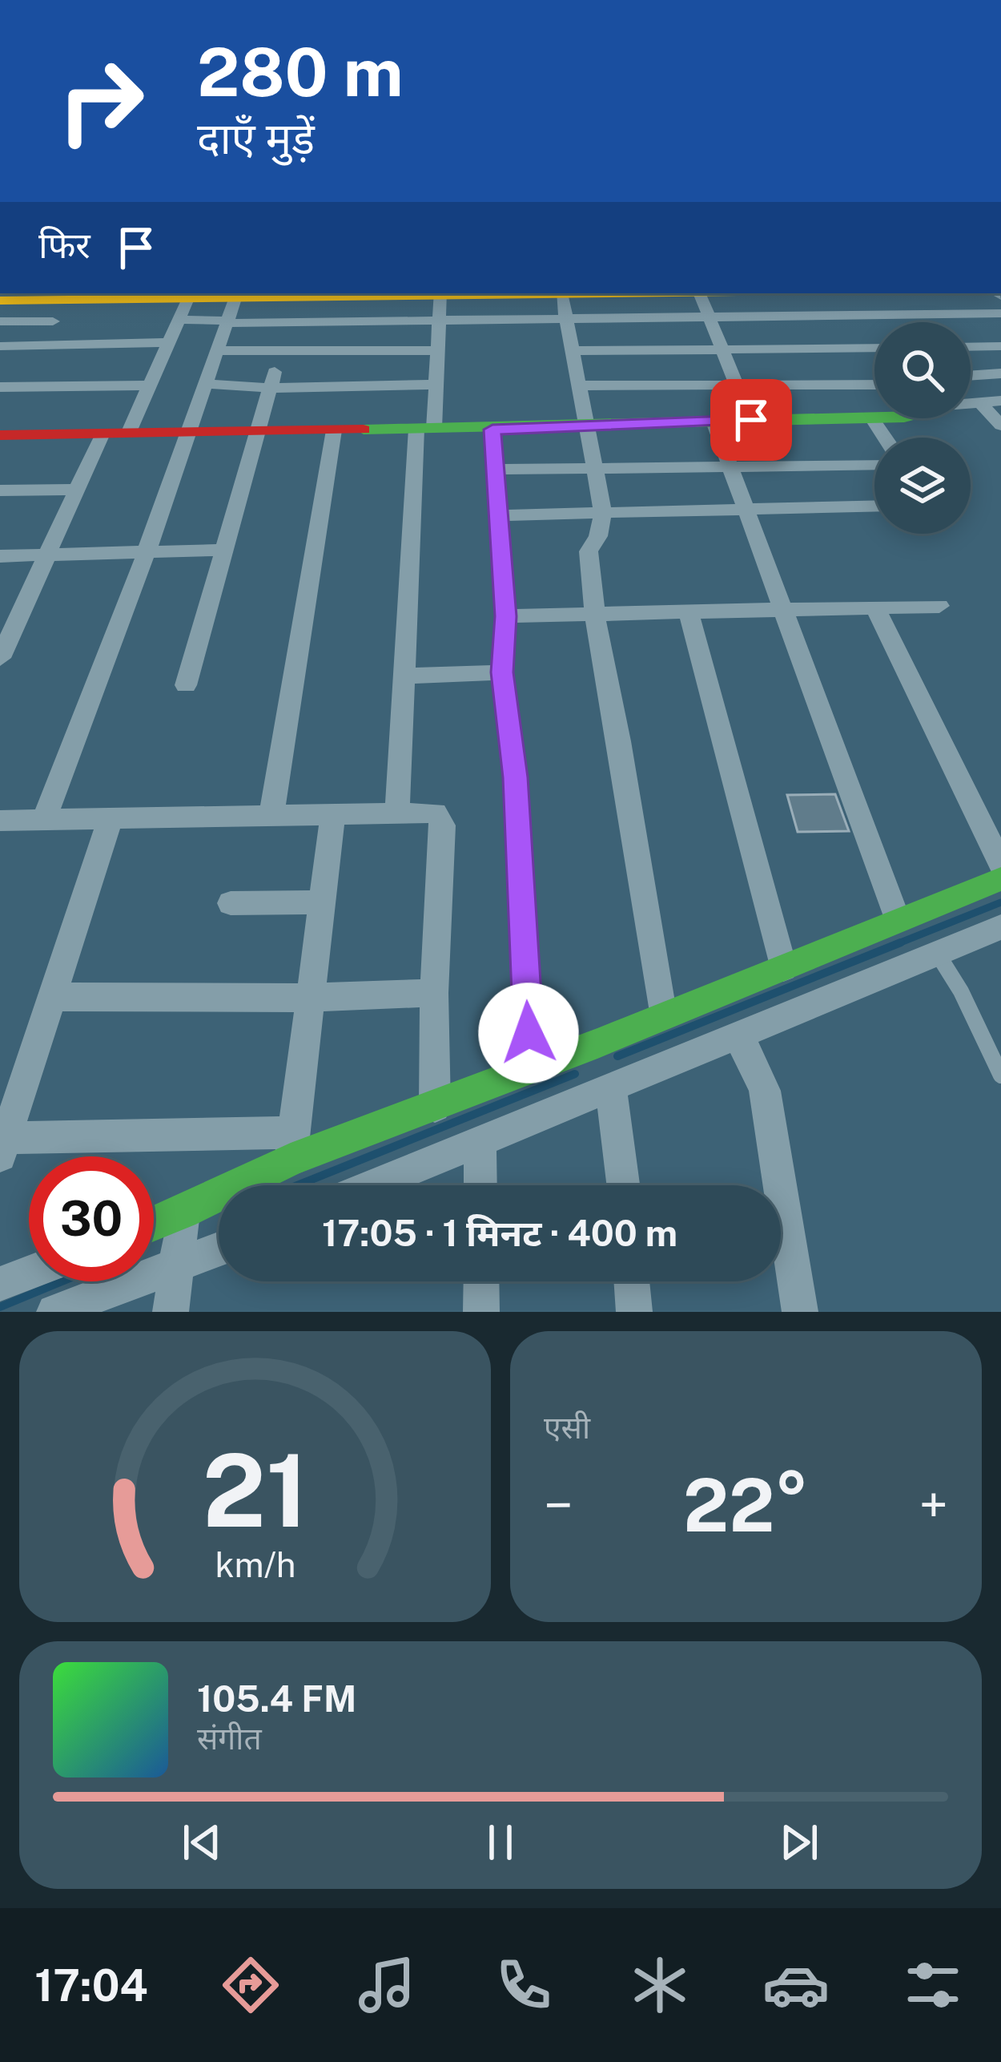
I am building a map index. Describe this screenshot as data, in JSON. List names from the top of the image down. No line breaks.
{"page":{"turn":["280 m","दाएँ मुड़ें"],"then":"फिर","limit":"30","trip":"17:05 · 1 मिनट · 400 m","tile":"एसी","heat":["−","22°","+"],"song":["105.4 FM","संगीत"],"tabs":"17:04","gauge":["21","km/h"]}}
